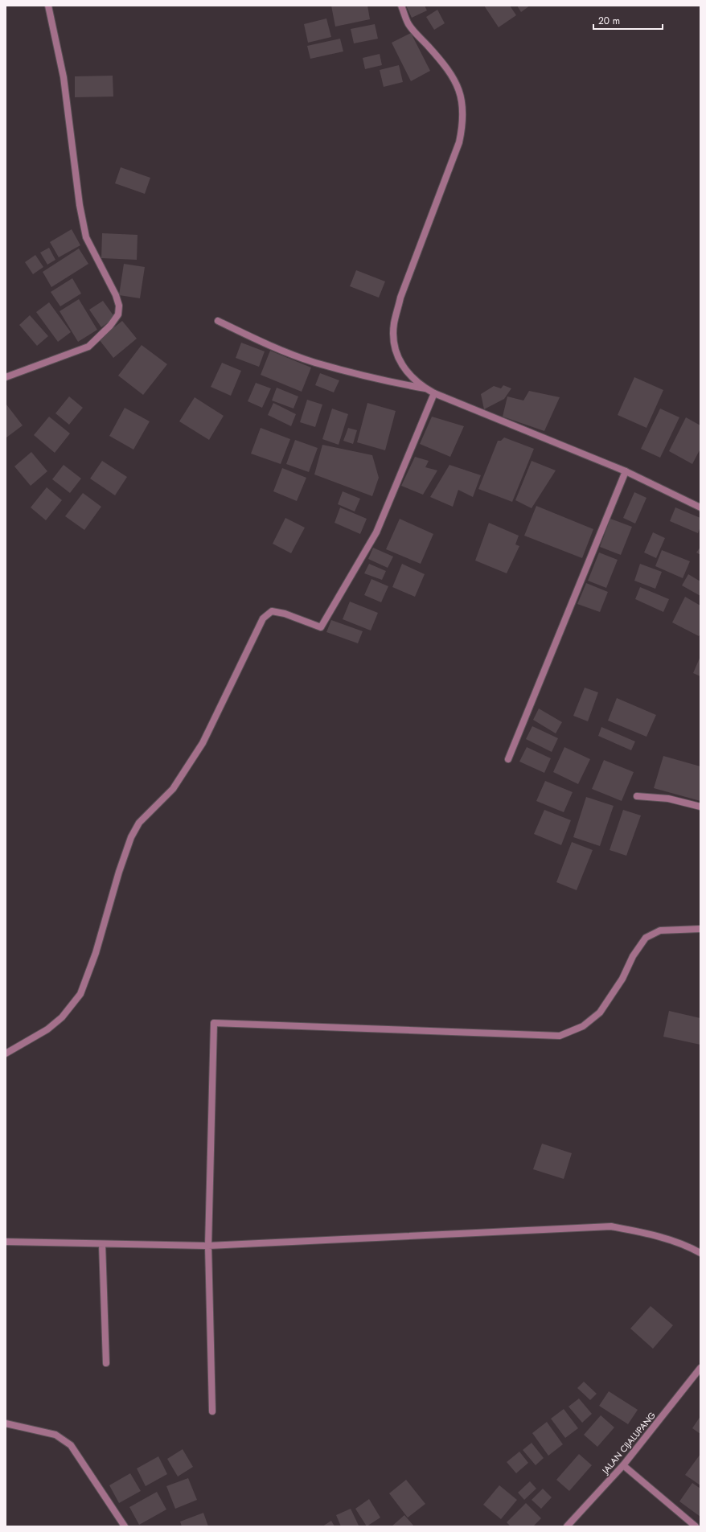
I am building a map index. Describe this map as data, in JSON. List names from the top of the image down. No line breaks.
{"streets":{"street":["JALAN CIJALUPANG"]},"scale_bar":"20 m"}
